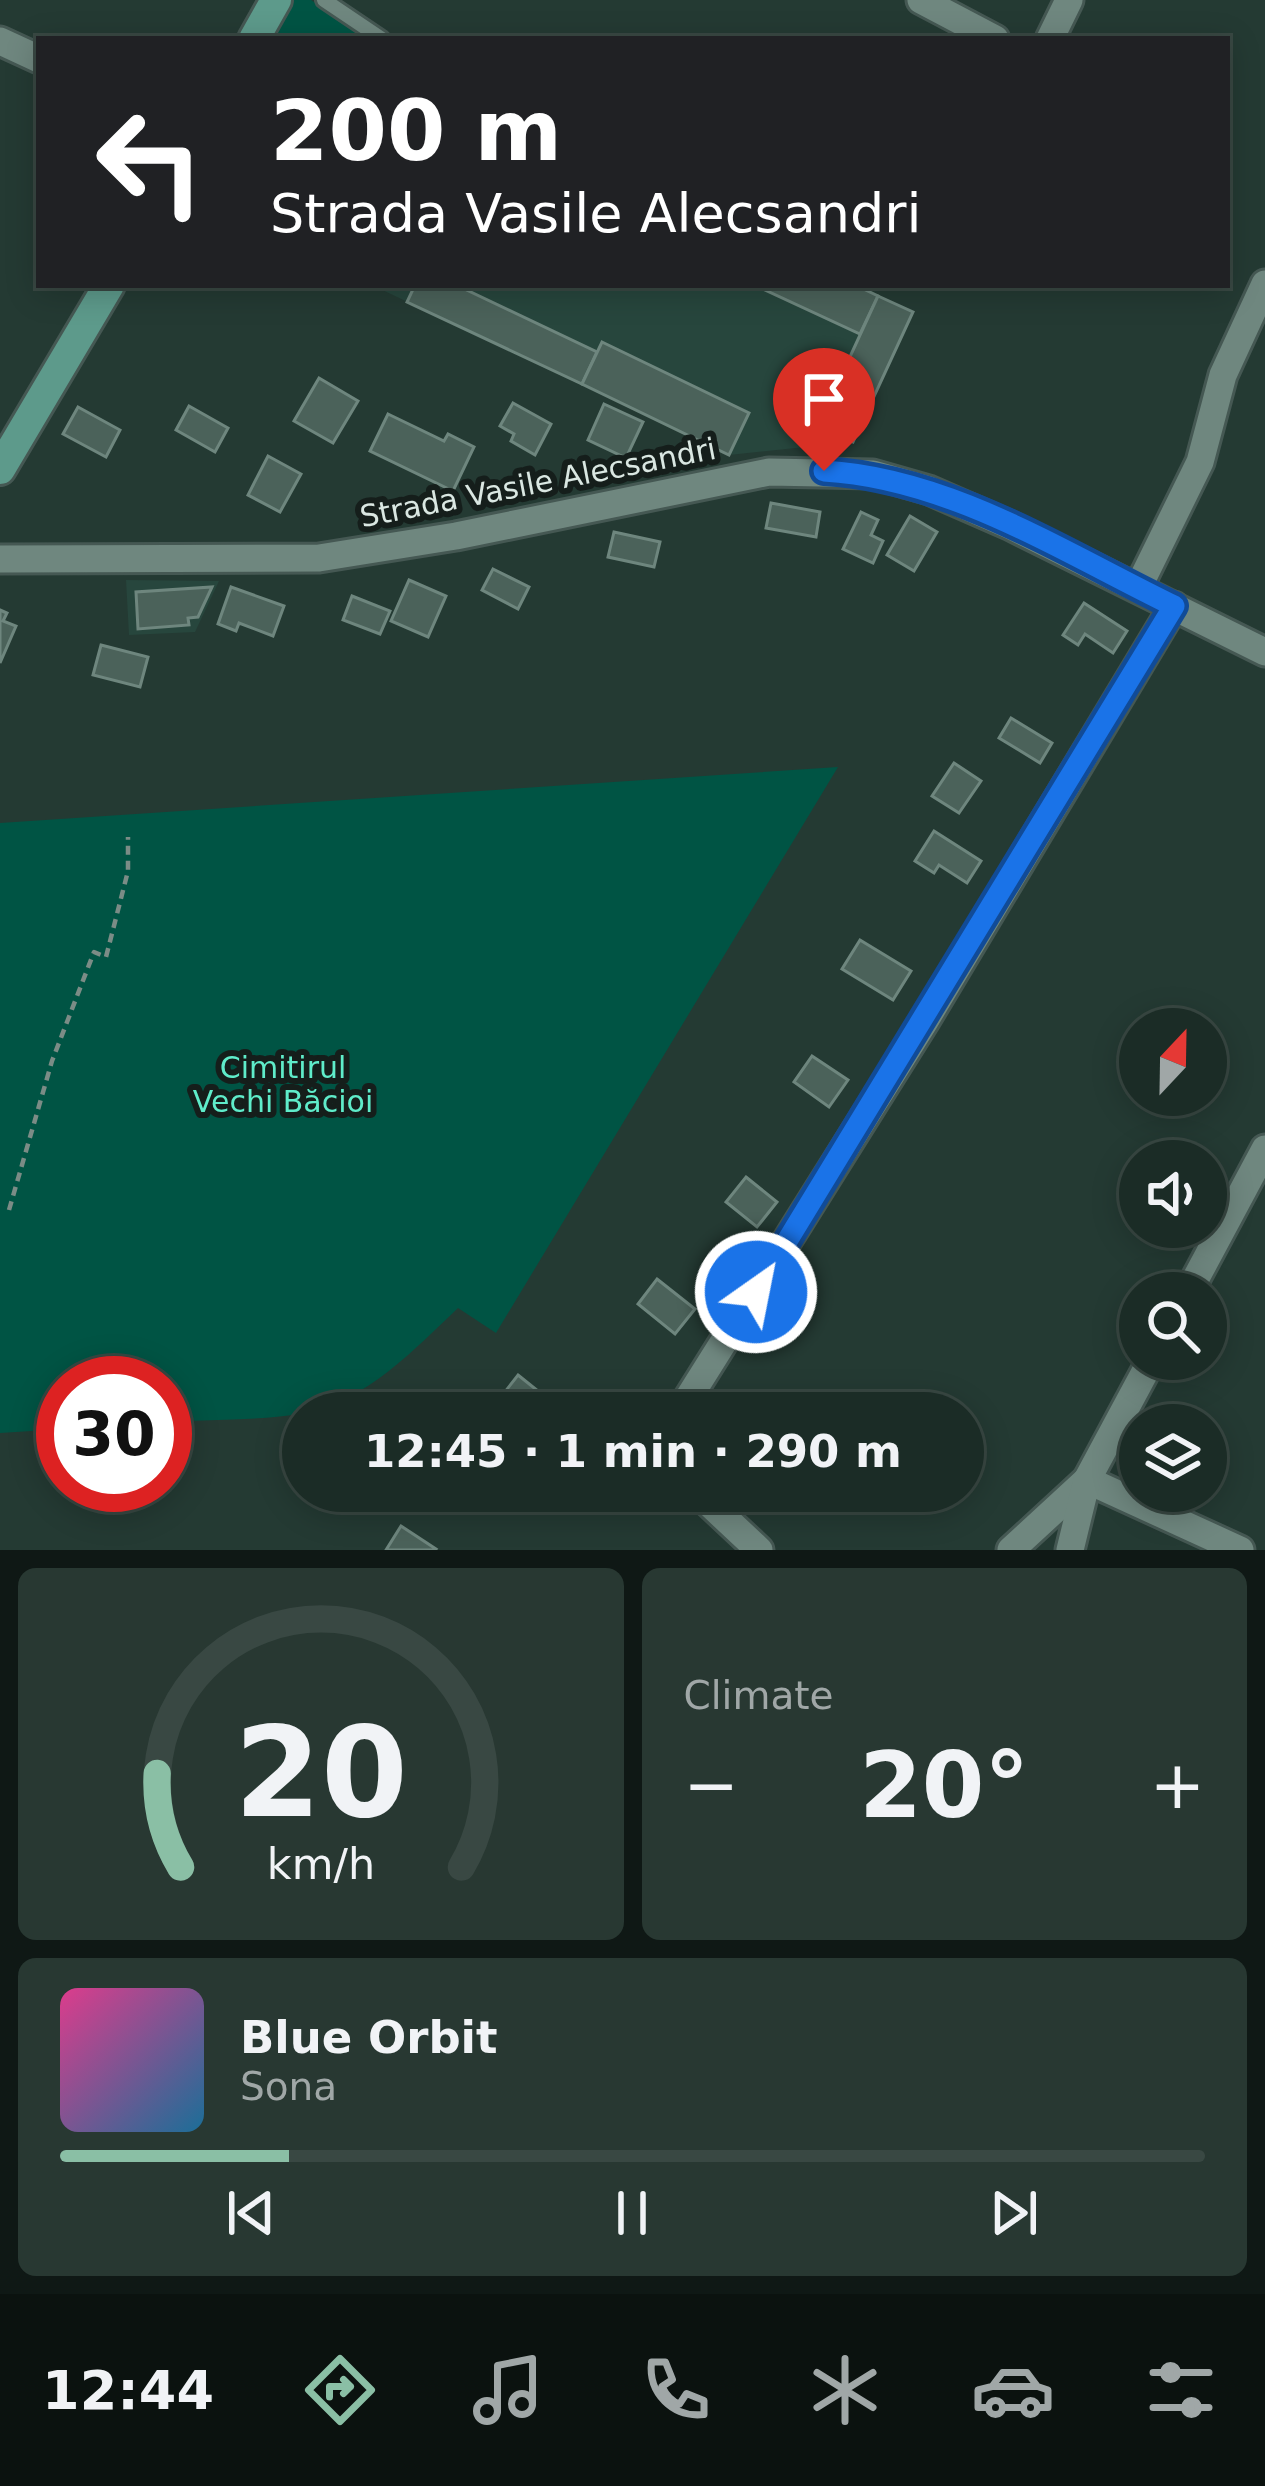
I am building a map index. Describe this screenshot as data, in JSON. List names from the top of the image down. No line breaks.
{"streets":{"street":["Strada Vasile Alecsandri"]},"parks":["Cimitirul Vechi Băcioi"],"north":"top","page":{"turn":["200 m","Strada Vasile Alecsandri"],"limit":"30","trip":"12:45 · 1 min · 290 m","tile":"Climate","heat":["−","20°","+"],"song":["Blue Orbit","Sona"],"tabs":"12:44","gauge":["20","km/h"]}}
